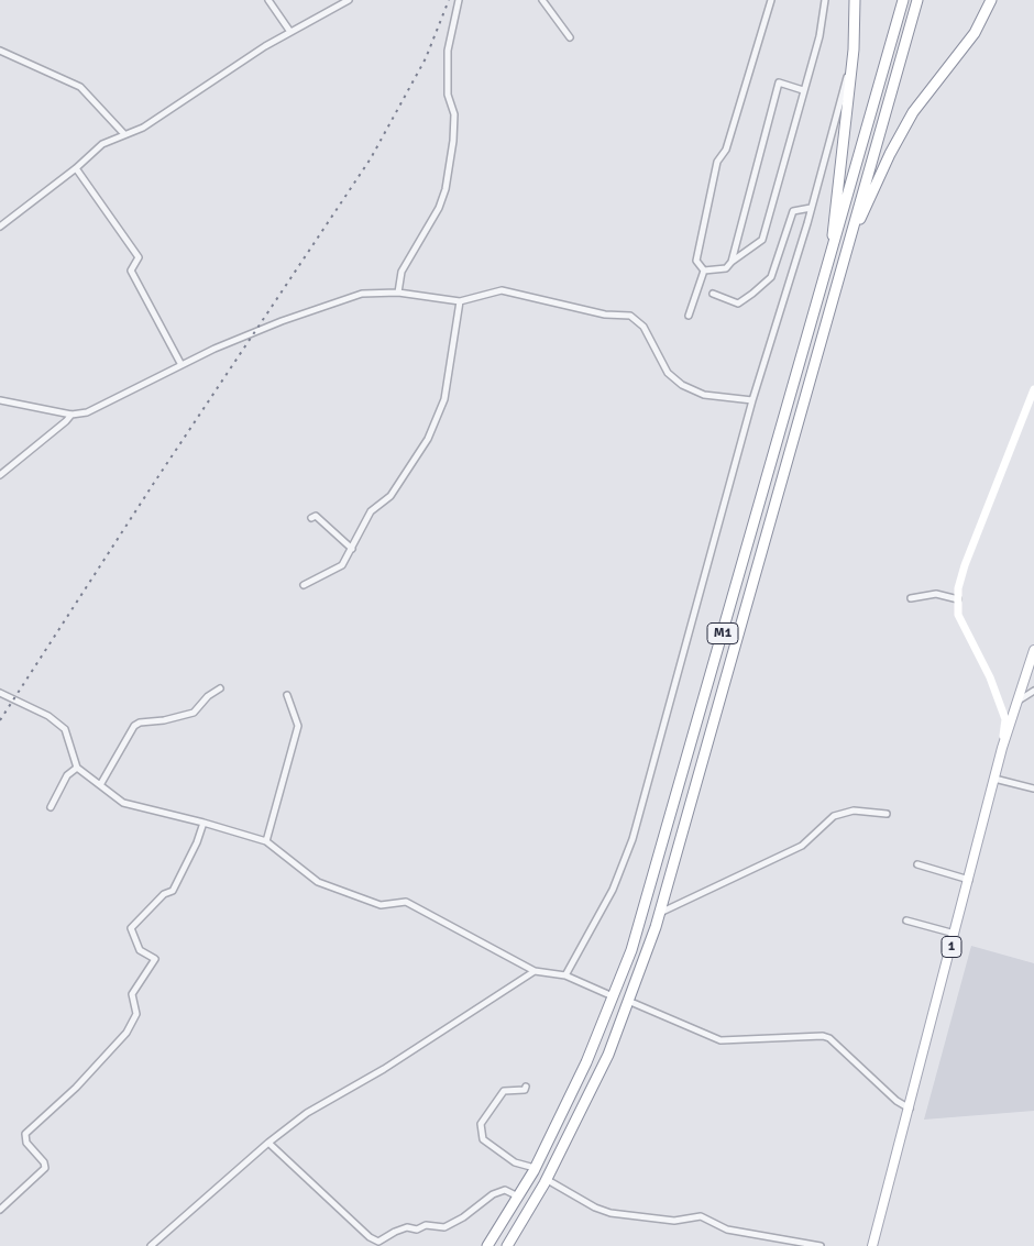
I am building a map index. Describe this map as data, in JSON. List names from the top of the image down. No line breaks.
{"streets":{"highway":["M1"],"main road":["1"]}}
